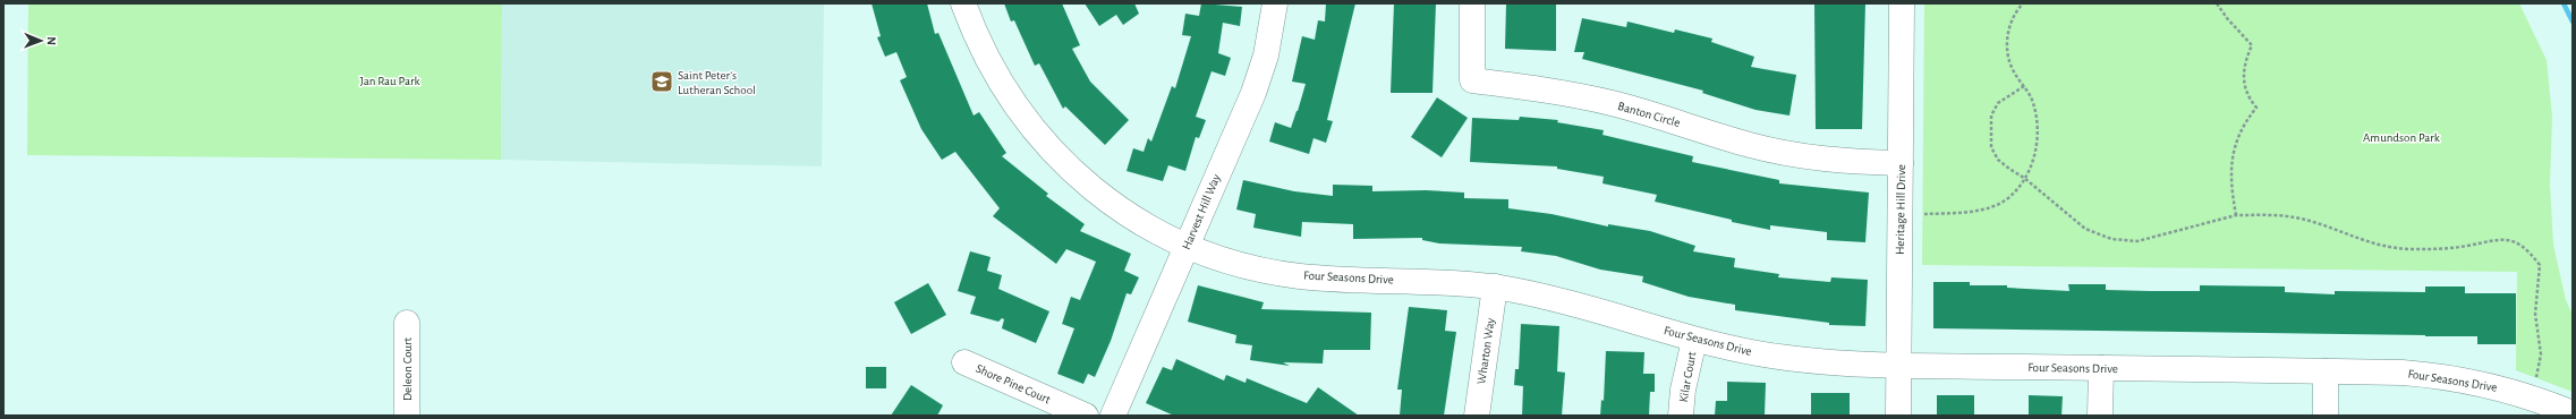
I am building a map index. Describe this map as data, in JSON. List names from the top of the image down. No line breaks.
{"streets":{"street":["Banton Circle","Heritage Hill Drive","Harvest Hill Way","Four Seasons Drive","Wharton Way","Deleon Court","Kilar Court","Shore Pine Court"]},"crossings":[["Banton Circle","Heritage Hill Drive"],["Heritage Hill Drive","Four Seasons Drive"],["Harvest Hill Way","Four Seasons Drive"],["Four Seasons Drive","Wharton Way"],["Four Seasons Drive","Kilar Court"]],"parks":["Jan Rau Park","Amundson Park"],"places":{"school or university":["Saint Peter's Lutheran School"]},"north":"right"}
